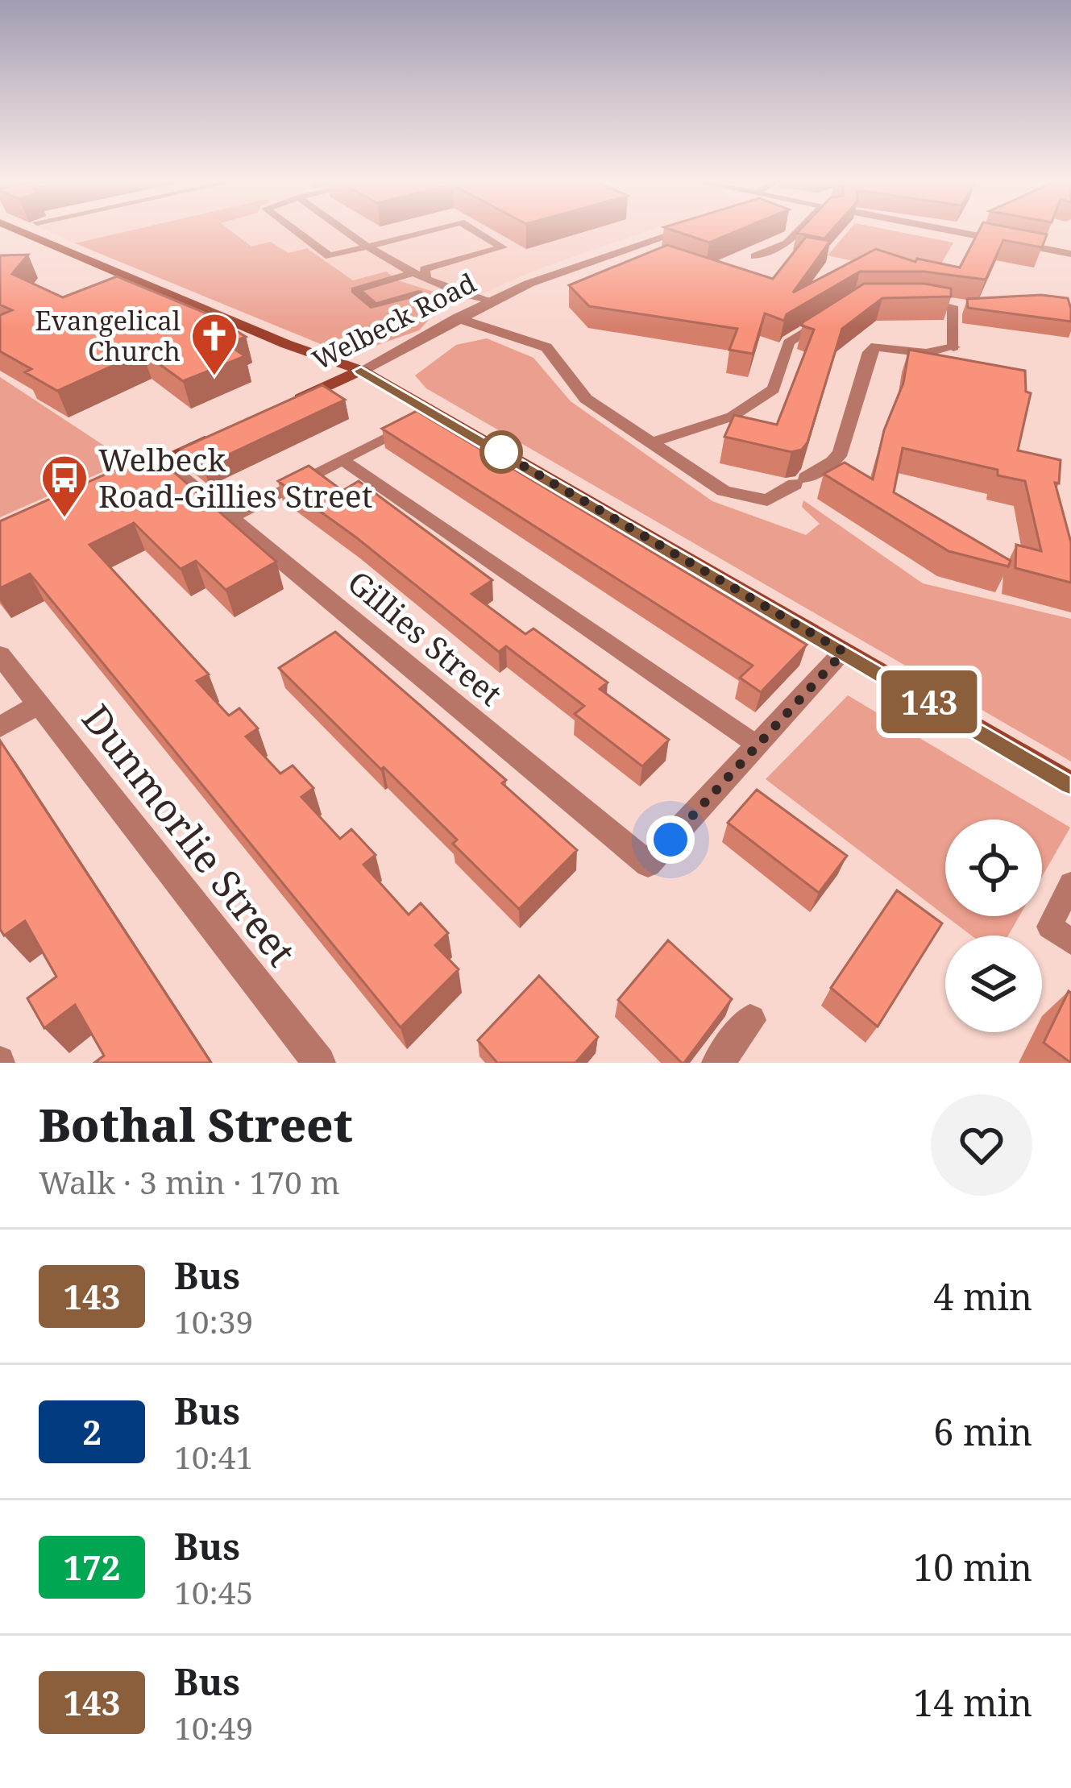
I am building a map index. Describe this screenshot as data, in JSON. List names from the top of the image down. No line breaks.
{"streets":{"main road":["Welbeck Road"],"street":["Gillies Street","Dunmorlie Street"]},"places":{"church":["Evangelical Church"],"bus stop":["Welbeck Road-Gillies Street"]},"lines":["bus line 143"],"page":{"on_map":"143","heading":["Bothal Street","Walk · 3 min · 170 m"],"list":[{"mark":"143","name":"Bus","note":"10:39","value":"4 min"},{"mark":"2","name":"Bus","note":"10:41","value":"6 min"},{"mark":"172","name":"Bus","note":"10:45","value":"10 min"},{"mark":"143","name":"Bus","note":"10:49","value":"14 min"}]}}
